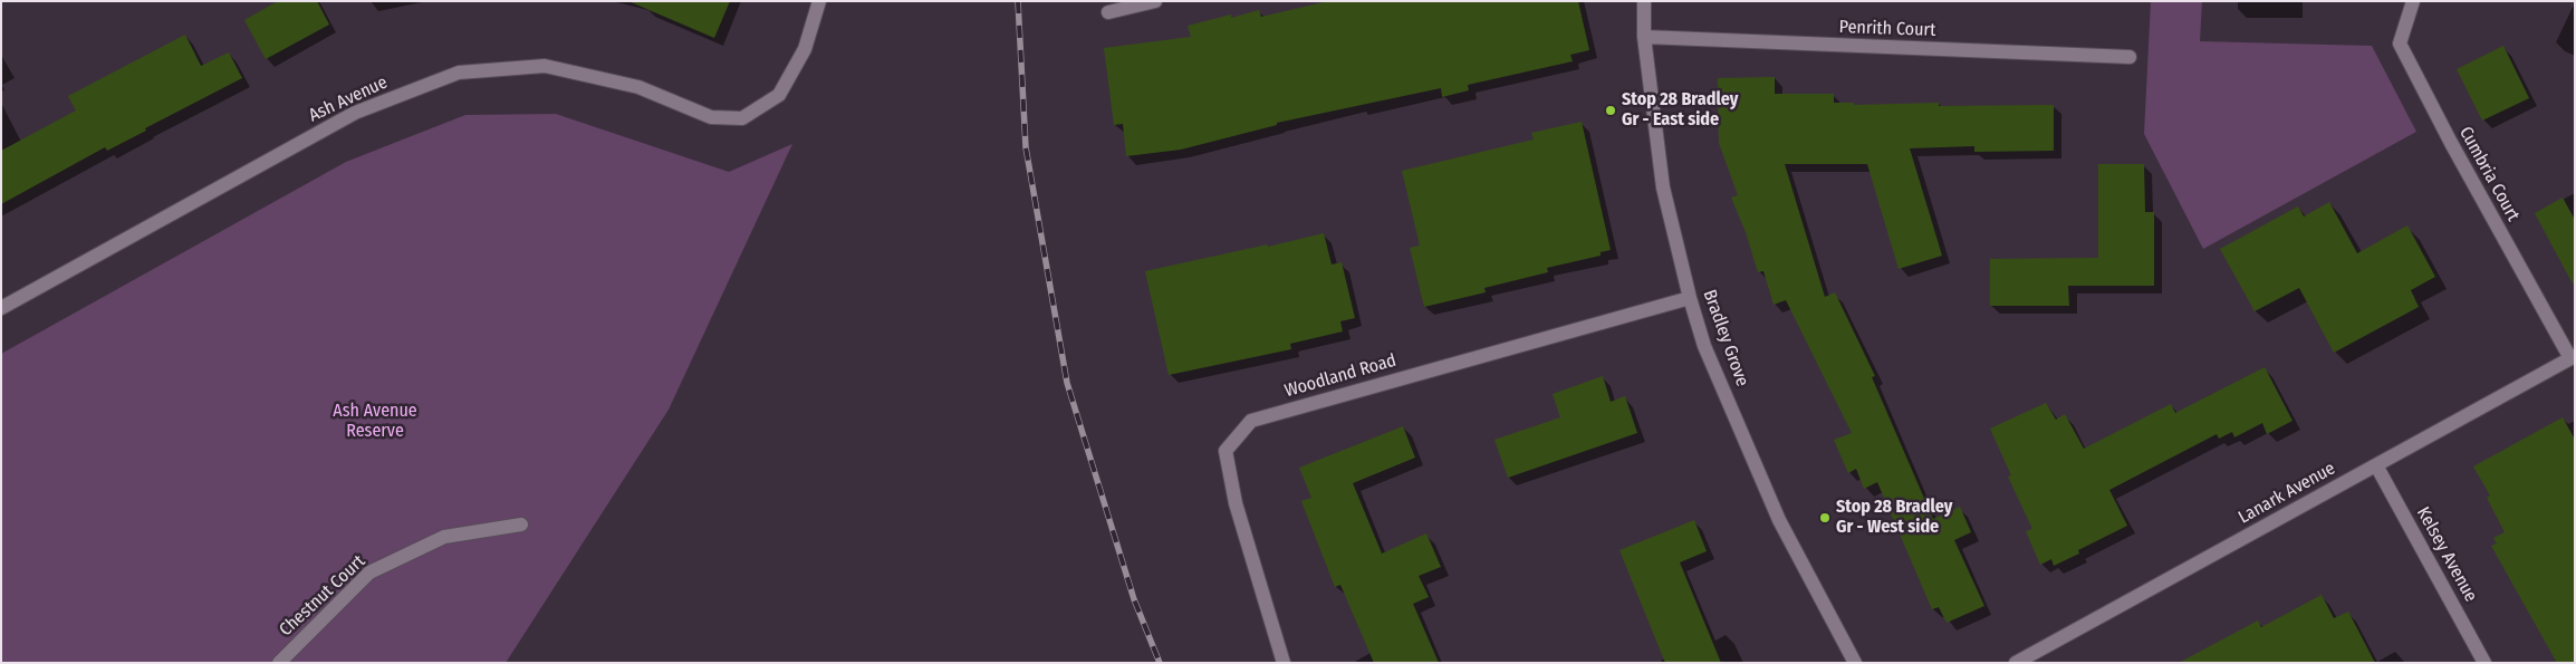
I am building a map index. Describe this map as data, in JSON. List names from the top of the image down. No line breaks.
{"streets":{"street":["Penrith Court","Ash Avenue","Cumbria Court","Bradley Grove","Woodland Road","Lanark Avenue","Kelsey Avenue","Chestnut Court"]},"crossings":[["Penrith Court","Bradley Grove"],["Cumbria Court","Lanark Avenue"],["Bradley Grove","Woodland Road"],["Lanark Avenue","Kelsey Avenue"]],"parks":["Ash Avenue Reserve"],"places":["Stop 28 Bradley Gr - East side","Stop 28 Bradley Gr - West side"]}
